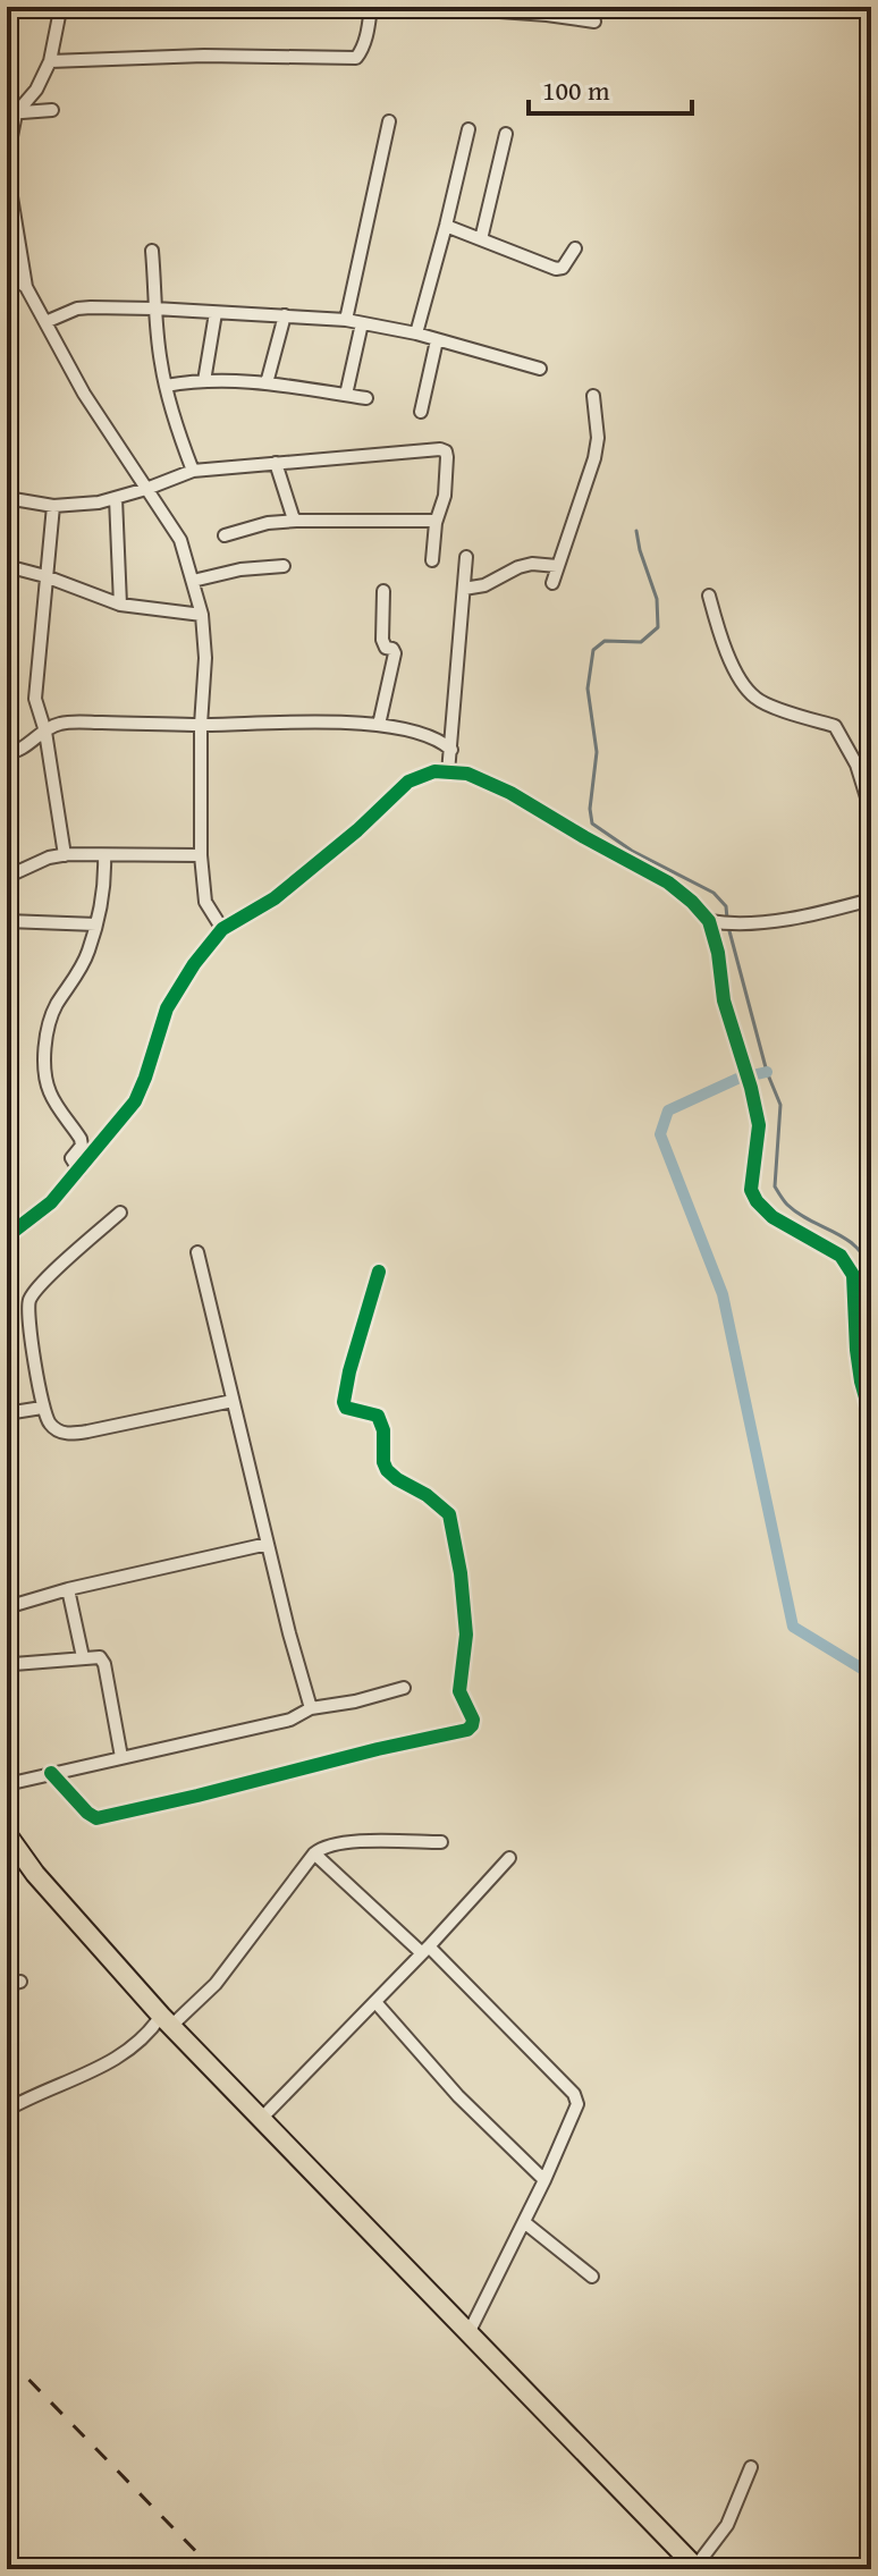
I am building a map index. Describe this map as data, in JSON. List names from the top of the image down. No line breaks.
{"scale_bar":"100 m"}
